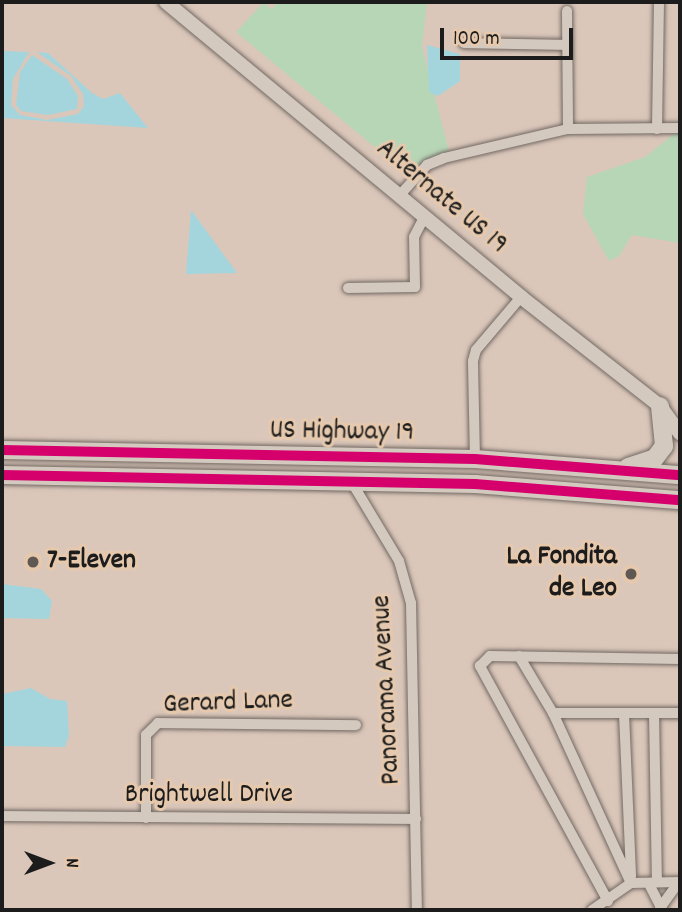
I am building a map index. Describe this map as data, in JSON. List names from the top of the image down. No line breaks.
{"streets":{"highway":["US Highway 19"],"main road":["Alternate US 19"],"street":["Panorama Avenue","Gerard Lane","Brightwell Drive"]},"crossings":[["US Highway 19","Panorama Avenue"],["Panorama Avenue","Brightwell Drive"],["Gerard Lane","Brightwell Drive"]],"places":["7-Eleven","La Fondita de Leo"],"scale_bar":"100 m","north":"right"}
